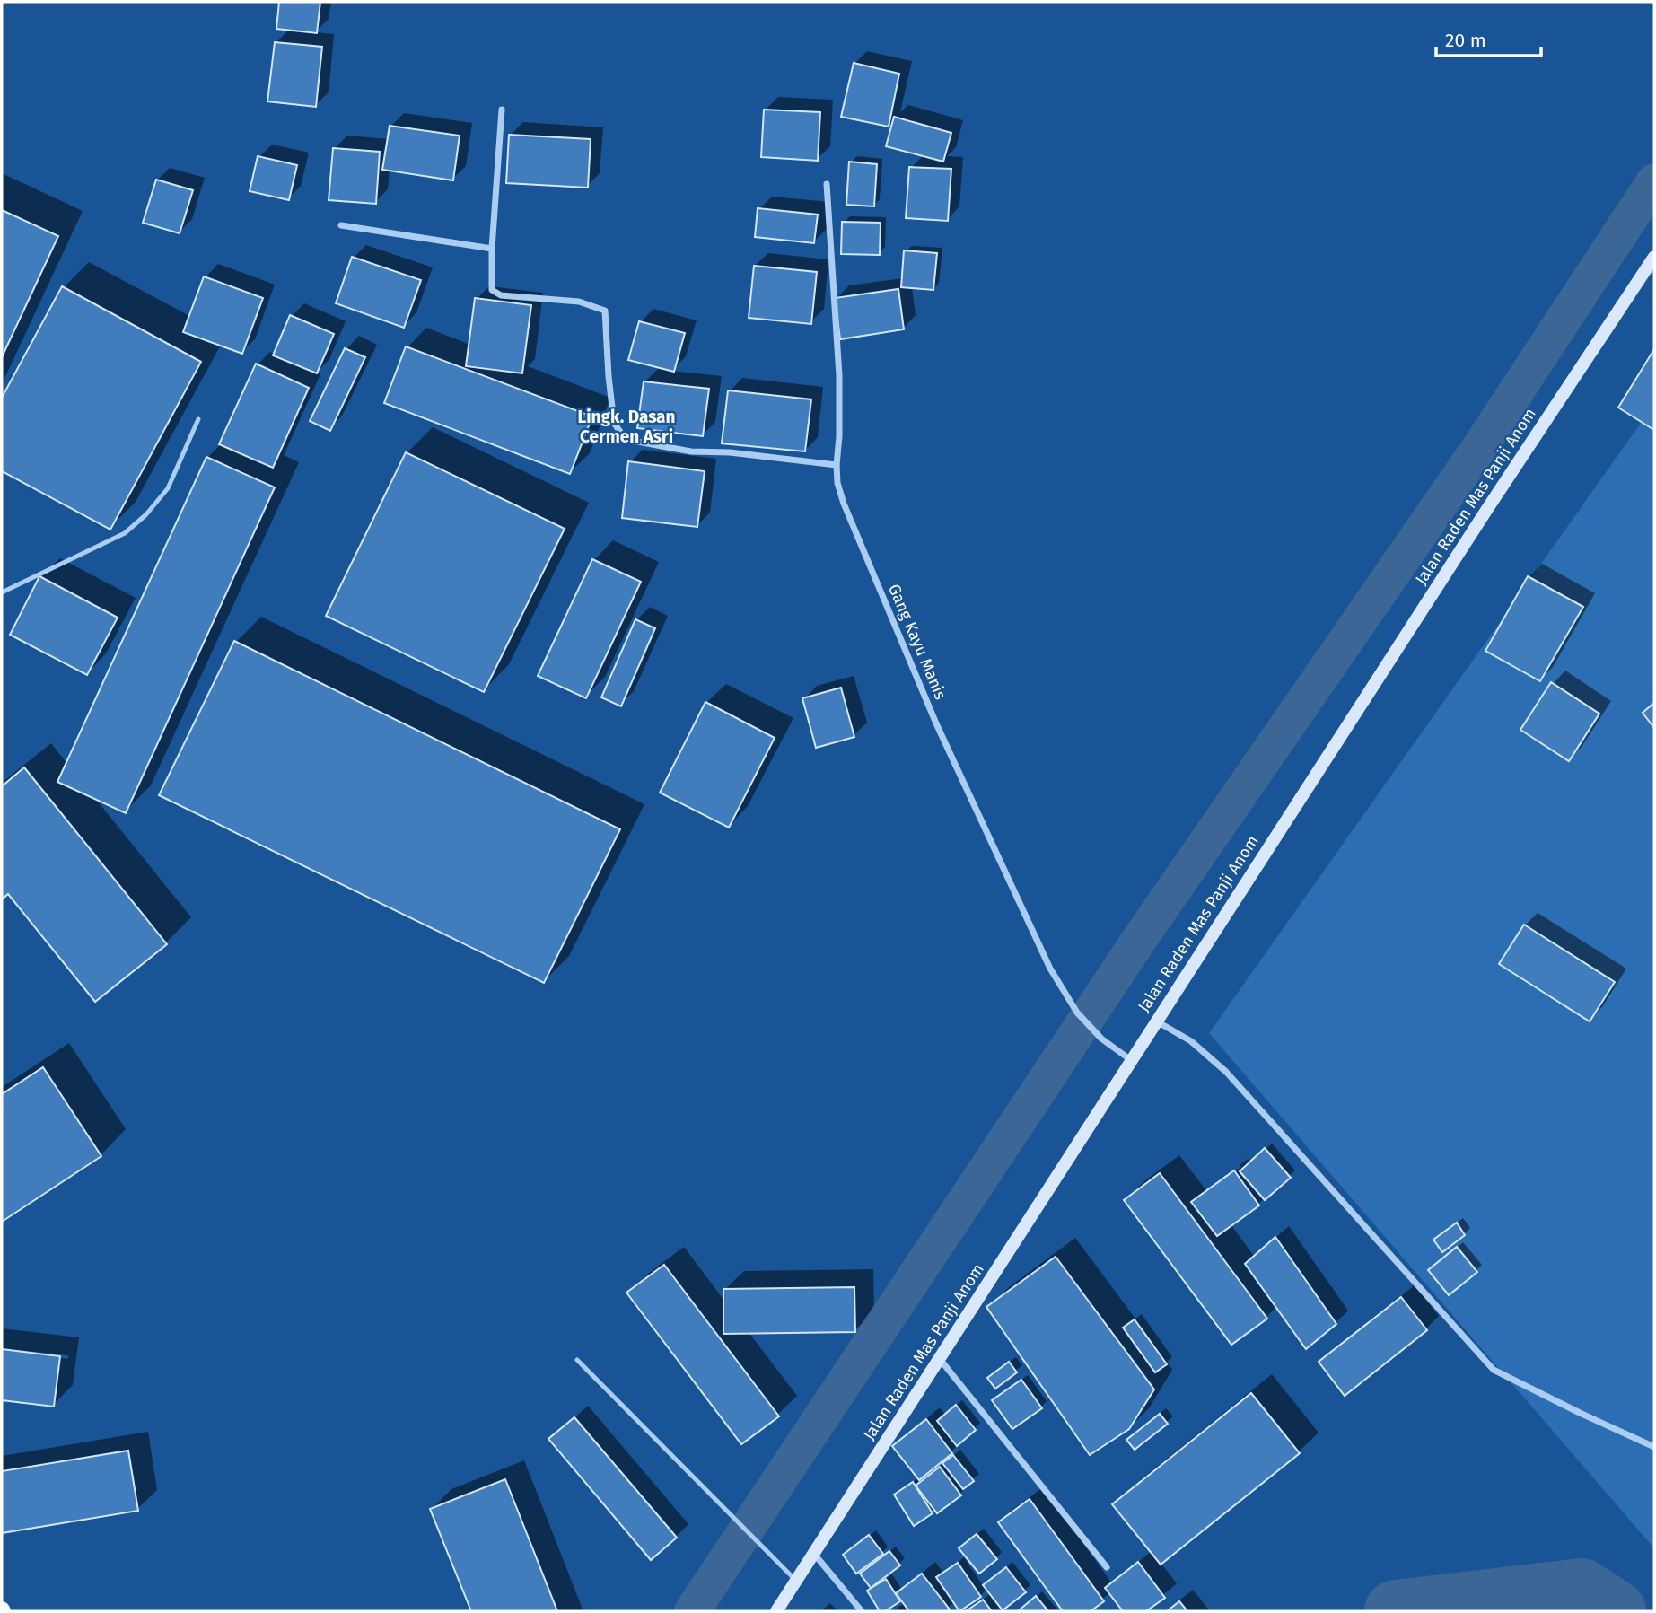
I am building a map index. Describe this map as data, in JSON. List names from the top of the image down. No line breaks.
{"streets":{"street":["Jalan Raden Mas Panji Anom","Gang Kayu Manis"]},"crossings":[["Jalan Raden Mas Panji Anom","Gang Kayu Manis"]],"districts":["Lingk. Dasan Cermen Asri"],"scale_bar":"20 m"}
